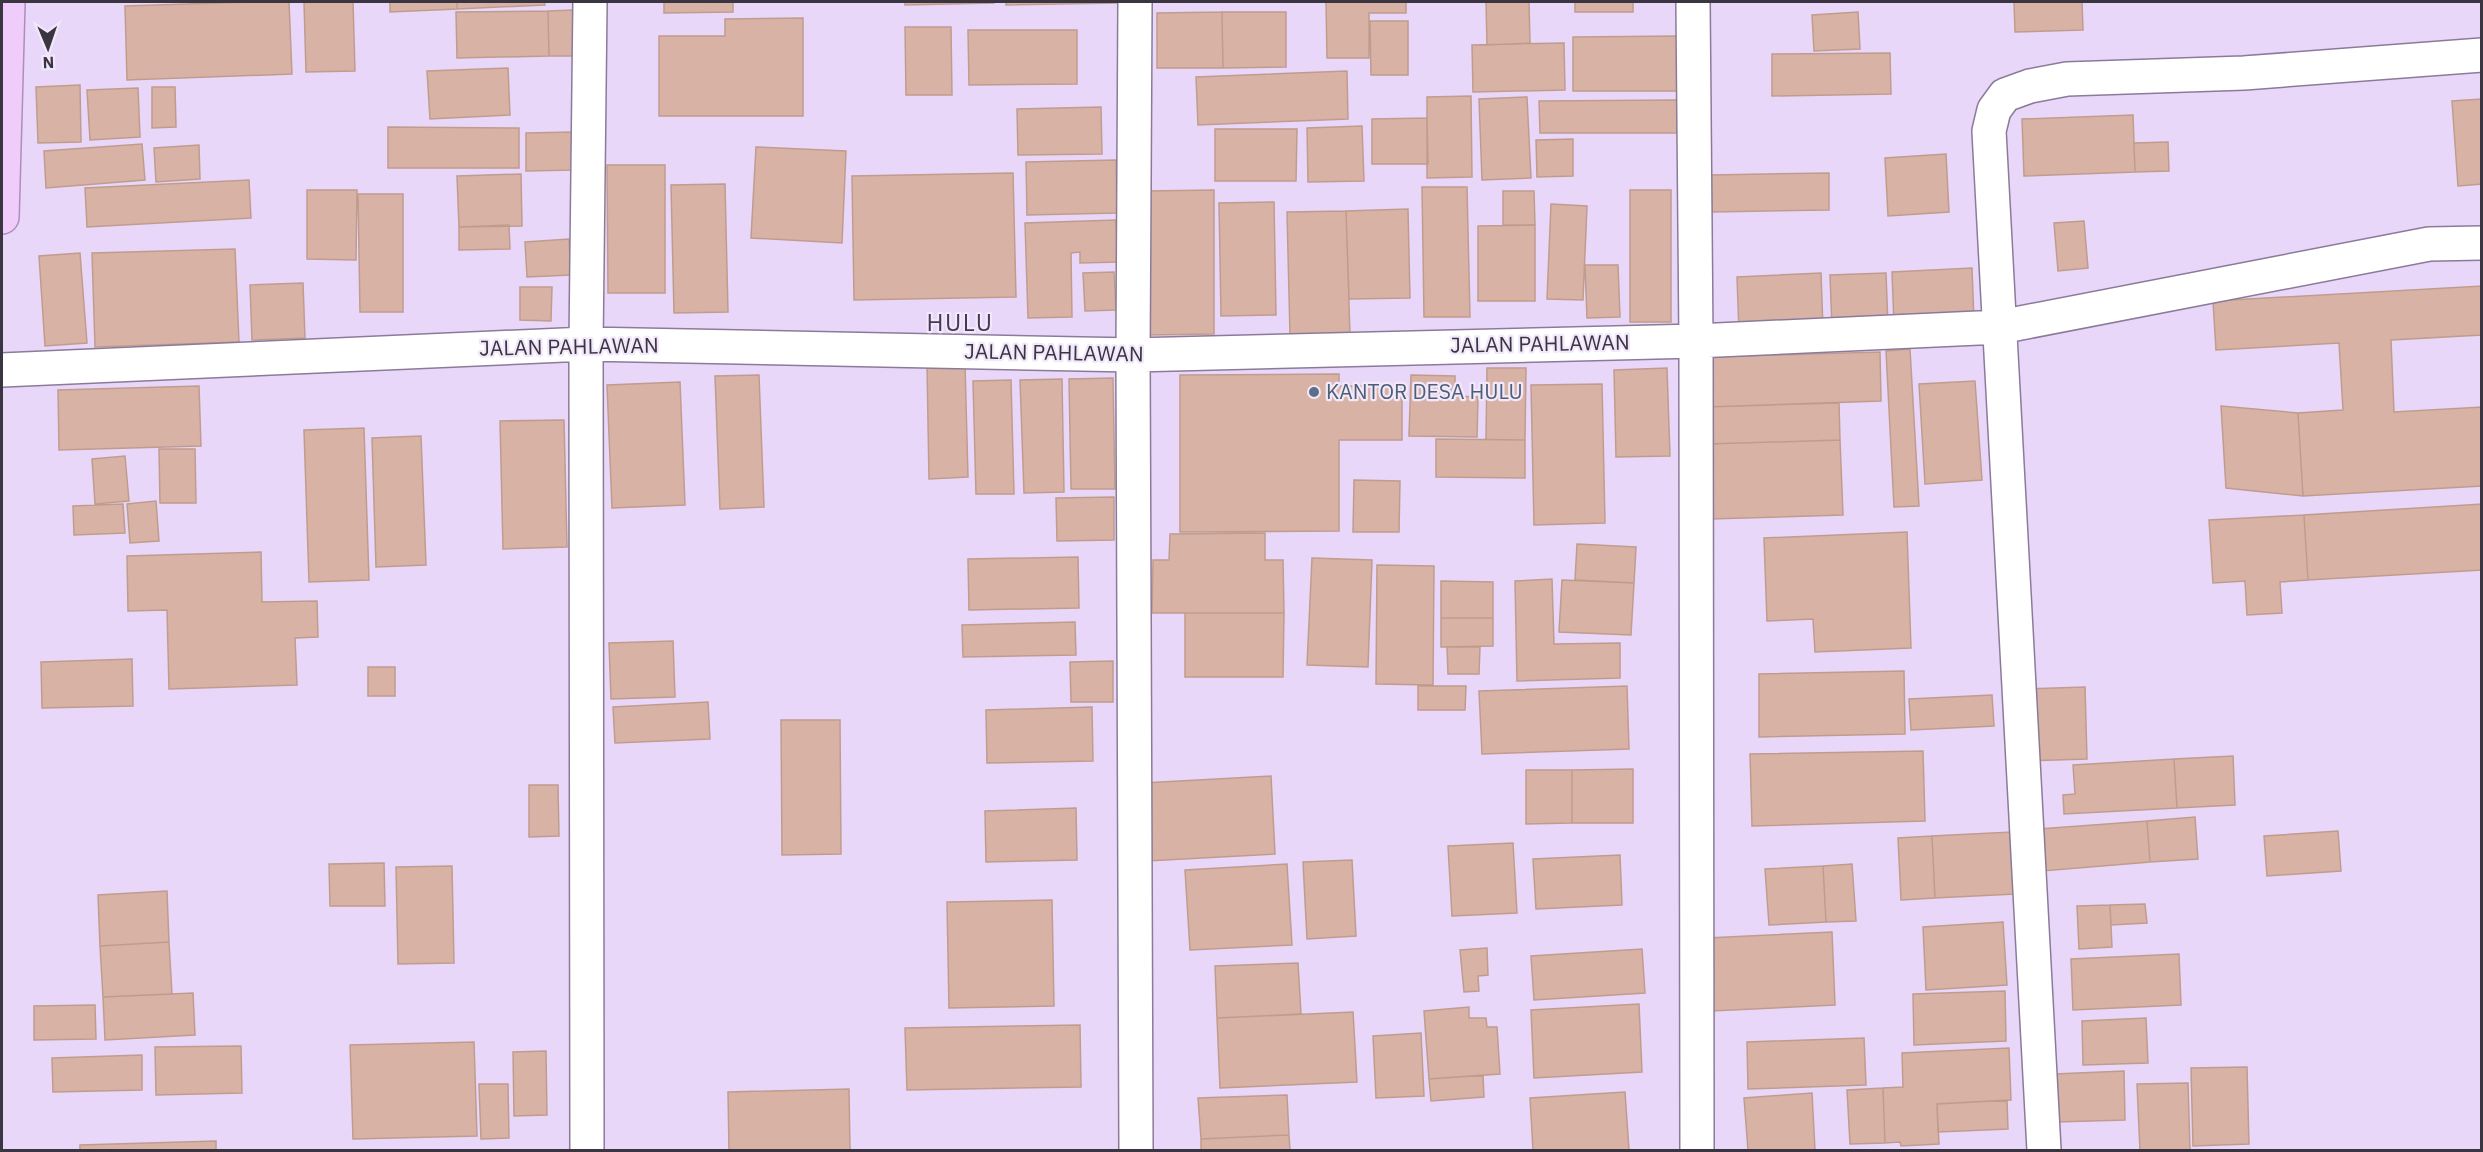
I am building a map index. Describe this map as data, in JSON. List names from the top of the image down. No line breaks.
{"streets":{"street":["JALAN PAHLAWAN"]},"districts":["HULU"],"places":["KANTOR DESA HULU"],"north":"bottom"}
